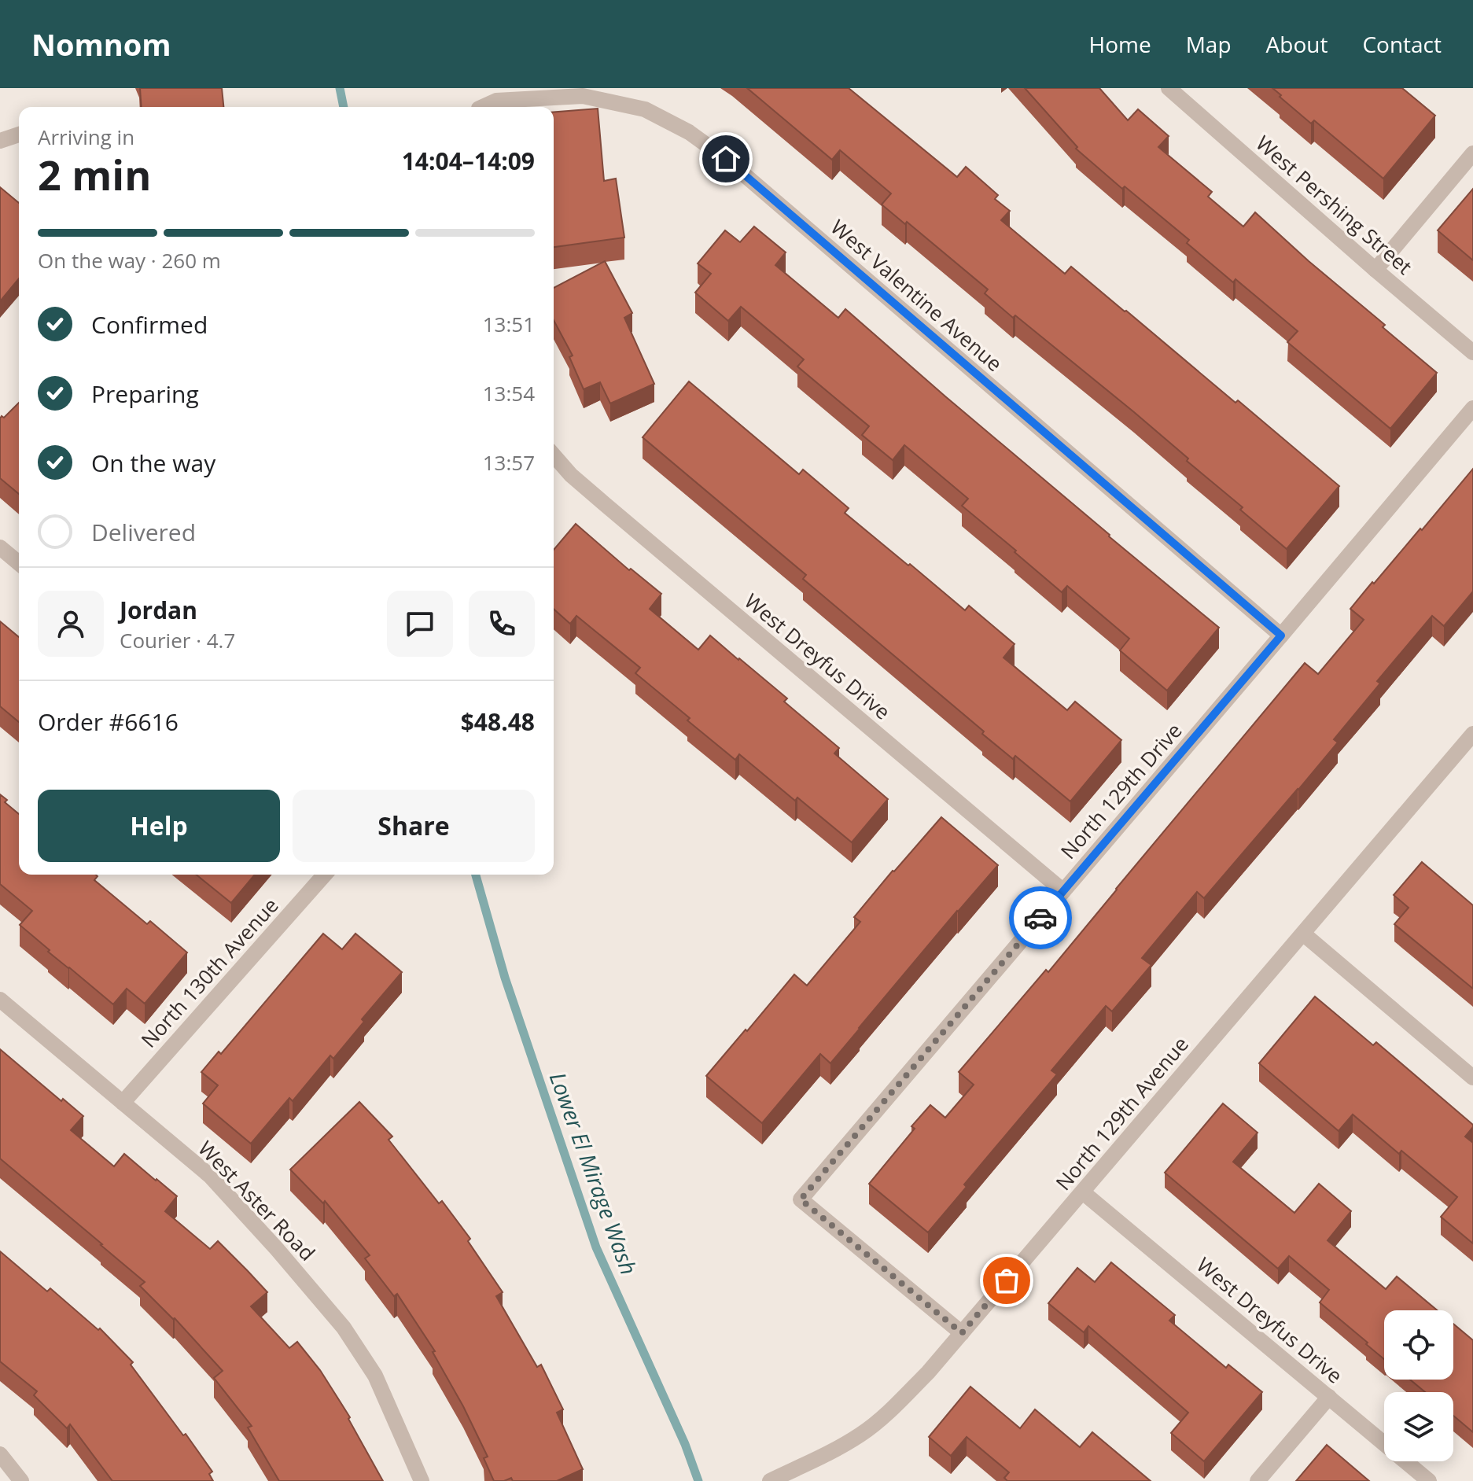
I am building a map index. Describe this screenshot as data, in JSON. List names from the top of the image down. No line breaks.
{"streets":{"street":["West Pershing Street","West Valentine Avenue","West Dreyfus Drive","North 129th Drive","North 130th Avenue","North 129th Avenue","West Aster Road"]},"crossings":[["West Valentine Avenue","North 129th Drive"],["West Dreyfus Drive","North 129th Drive"],["West Dreyfus Drive","North 129th Avenue"],["North 129th Drive","North 129th Avenue"],["North 130th Avenue","West Aster Road"]],"water":["Lower El Mirage Wash"],"page":{"header":"Nomnom","nav":["Home","Map","About","Contact"],"heading":["2 min","Arriving in","14:04–14:09"],"panel":["Jordan","Courier · 4.7","Order #6616","$48.48"],"bar":"On the way · 260 m","list":[["Confirmed","13:51"],["Preparing","13:54"],["On the way","13:57"],"Delivered"],"buttons":["Help","Share"]}}
